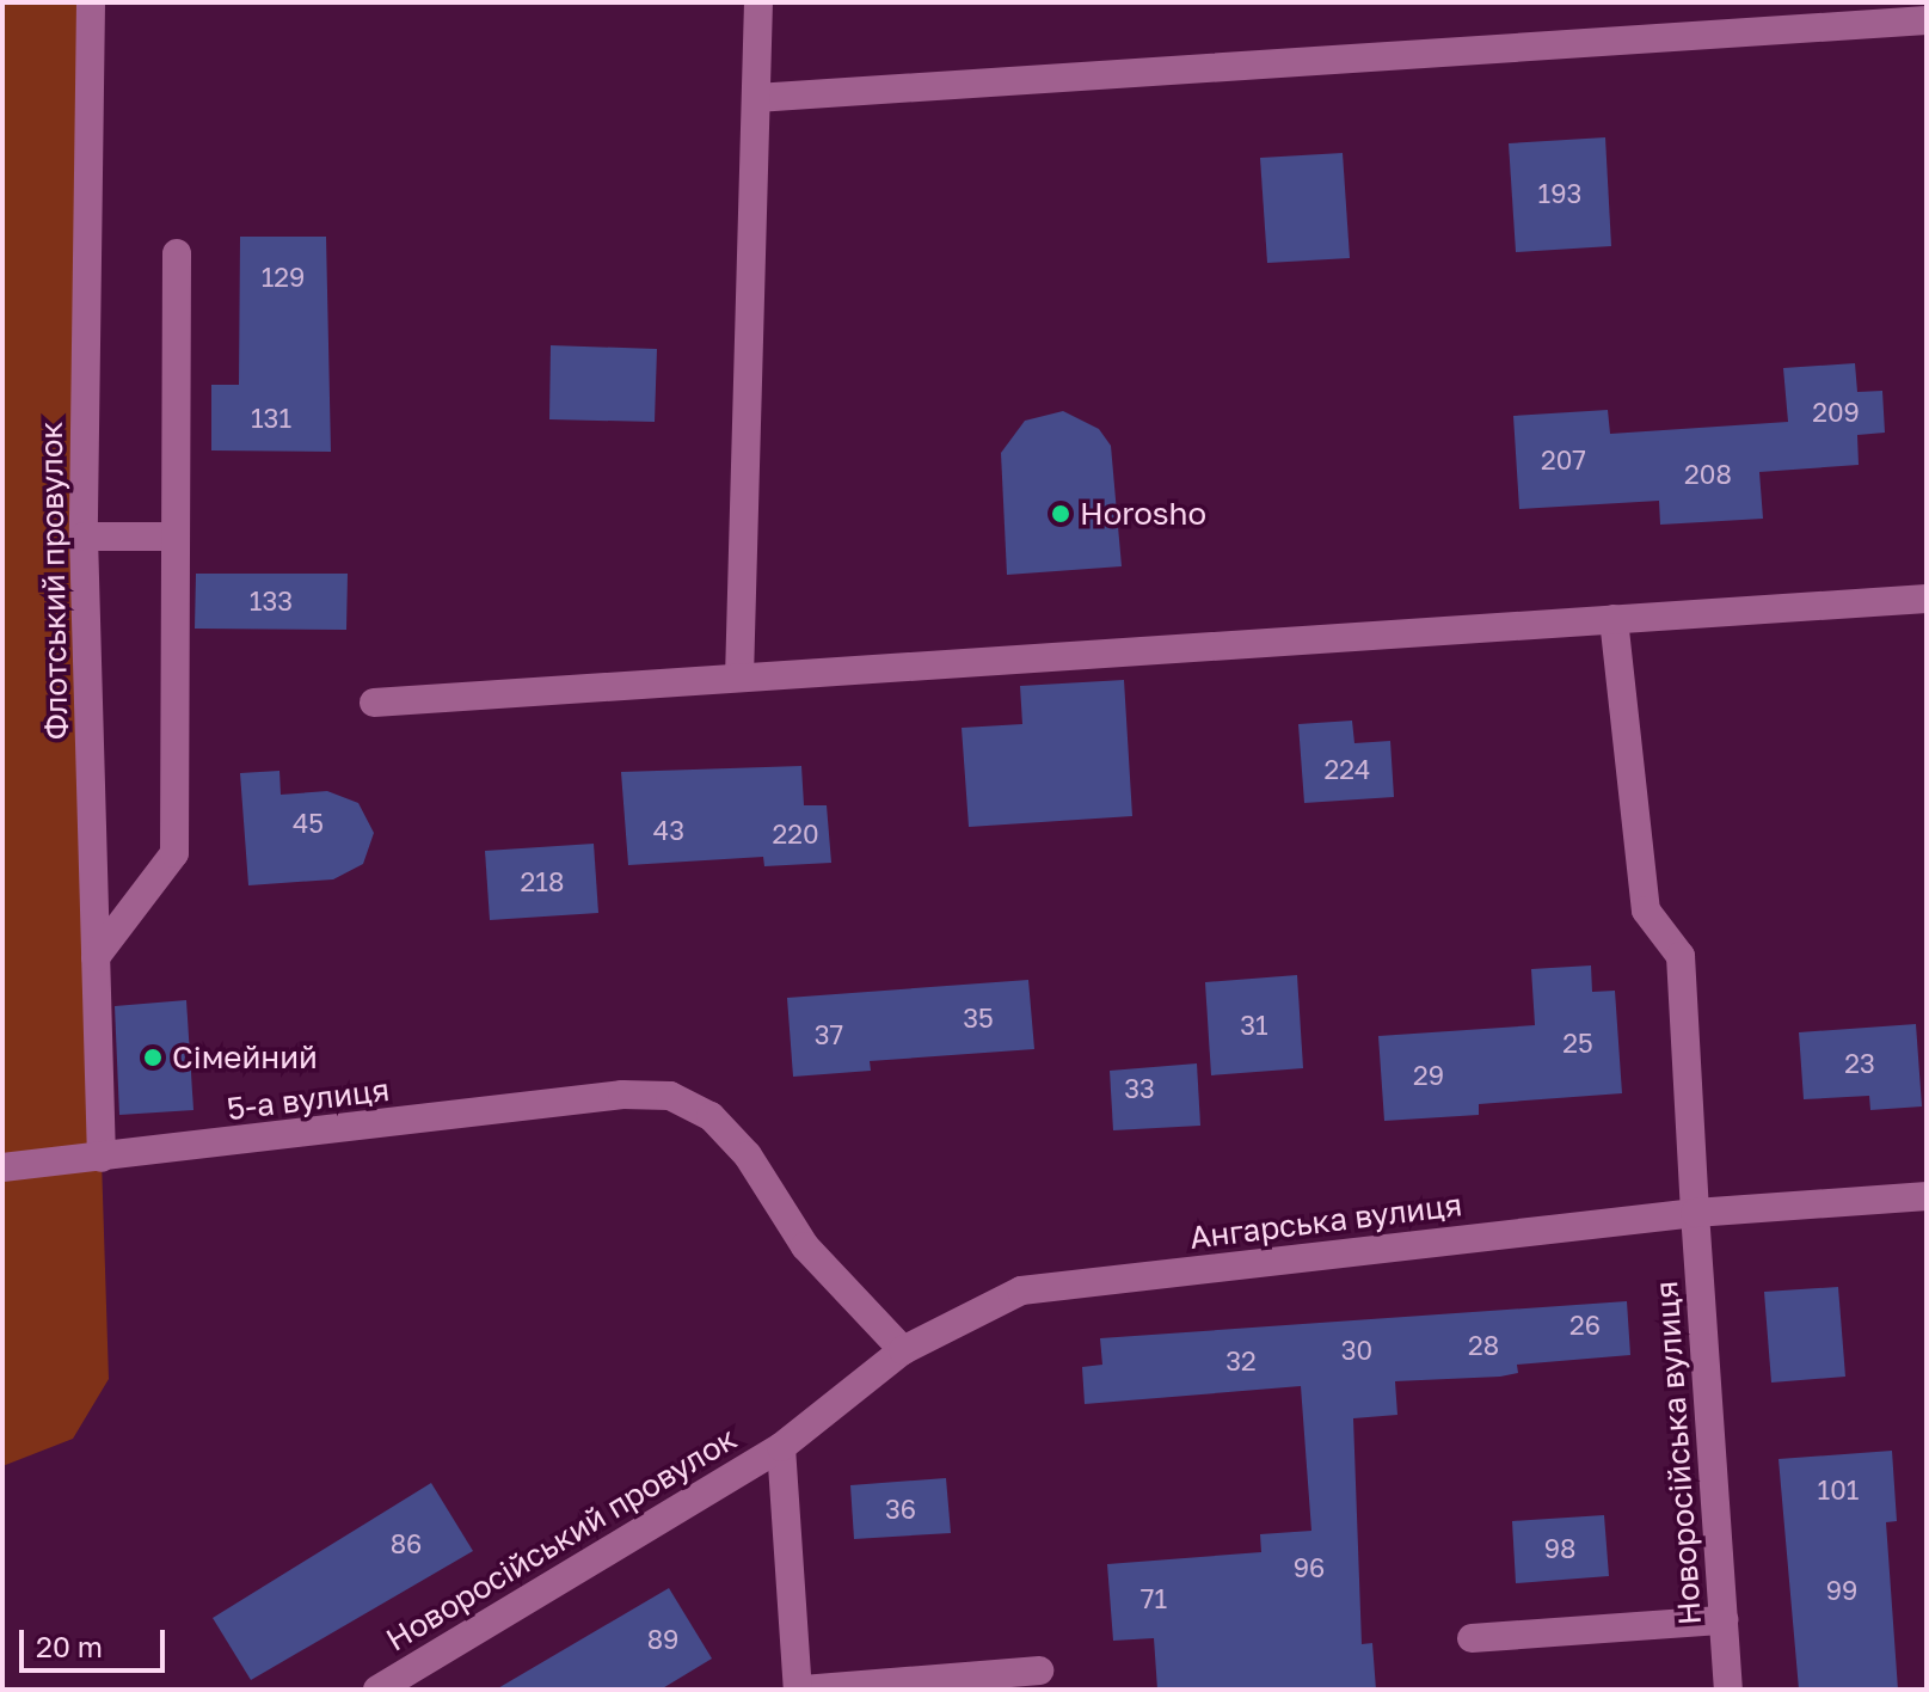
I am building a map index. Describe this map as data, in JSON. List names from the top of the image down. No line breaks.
{"streets":{"street":["Флотський провулок","5-а вулиця","Ангарська вулиця","Новоросійська вулиця","Новоросійський провулок"]},"crossings":[["Флотський провулок","5-а вулиця"],["5-а вулиця","Ангарська вулиця"],["Ангарська вулиця","Новоросійська вулиця"],["Ангарська вулиця","Новоросійський провулок"]],"places":["Horosho","Сімейний"],"house_numbers":["193","129","209","131","207","208","133","224","45","43","220","218","35","31","37","25","23","29","33","26","28","30","32","101","36","86","98","96","99","71","89"],"scale_bar":"20 m"}
